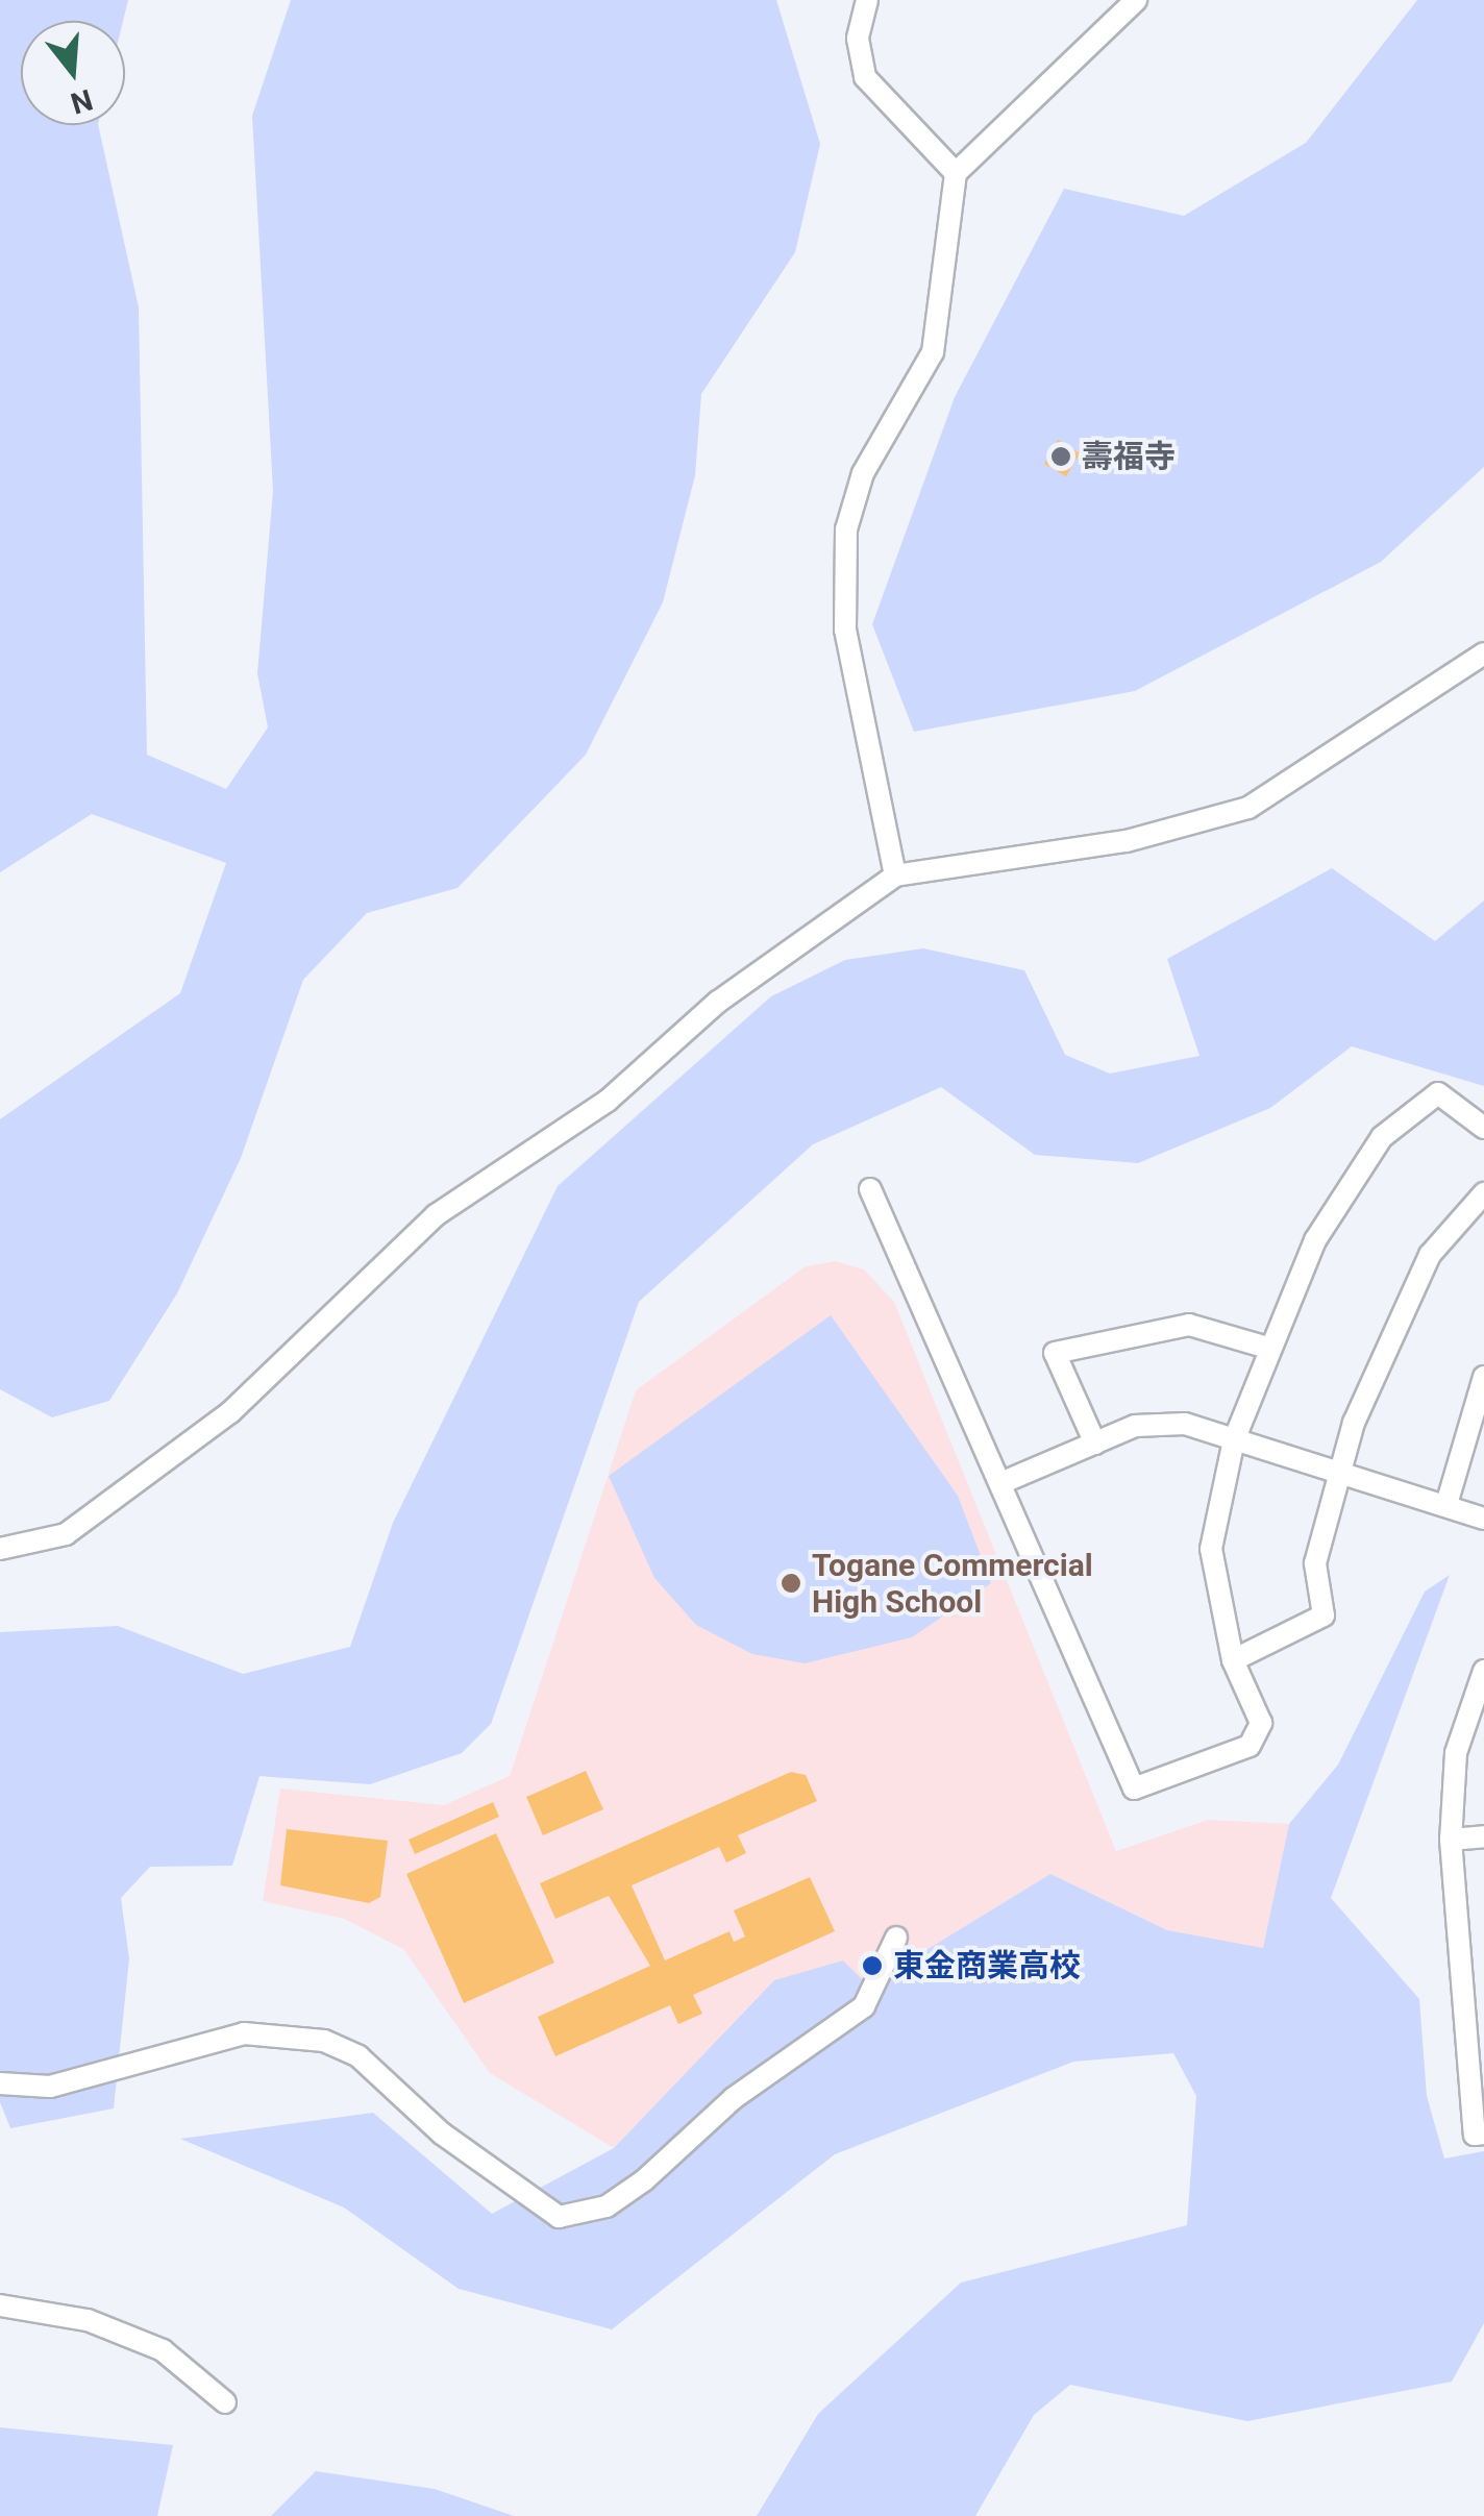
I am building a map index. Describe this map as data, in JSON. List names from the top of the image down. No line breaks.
{"places":["壽福寺","Togane Commercial High School","東金商業高校"],"north":"bottom"}
